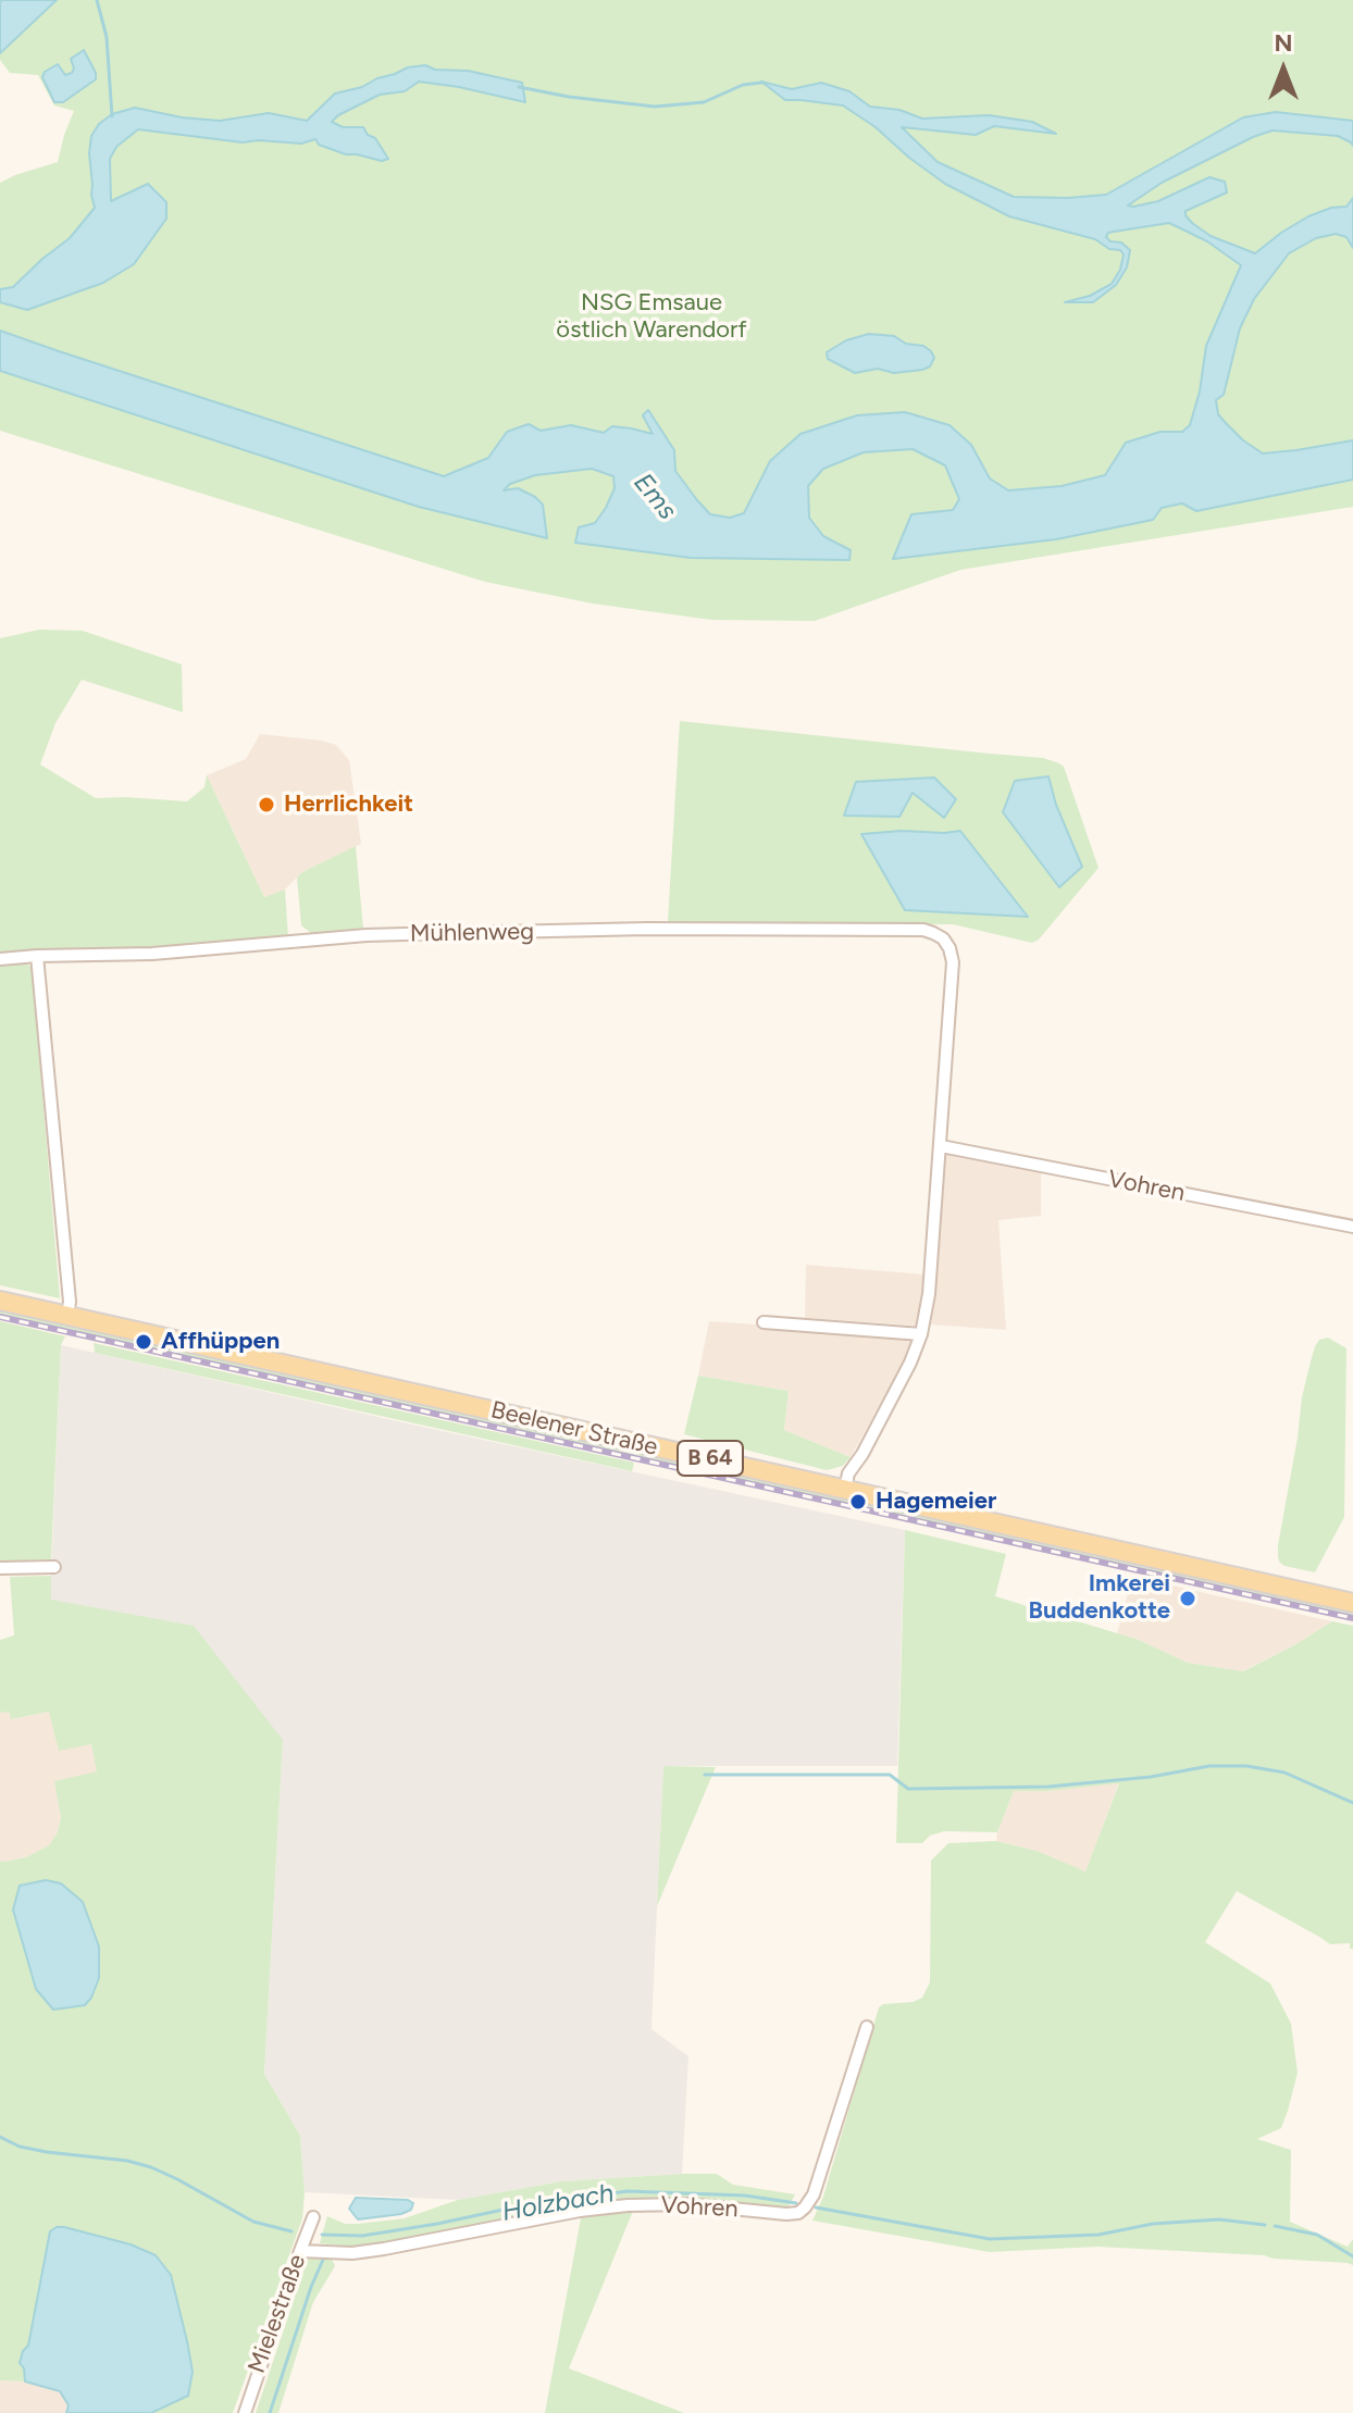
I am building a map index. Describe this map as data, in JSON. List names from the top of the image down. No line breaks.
{"streets":{"main road":["Beelener Straße","B 64"],"street":["Mühlenweg","Vohren","Mielestraße"]},"crossings":[["Mühlenweg","Vohren"],["Vohren","Mielestraße"]],"water":["Ems","Holzbach"],"parks":["NSG Emsaue östlich Warendorf"],"places":["Herrlichkeit","Affhüppen","Hagemeier","Imkerei Buddenkotte"],"north":"top"}
